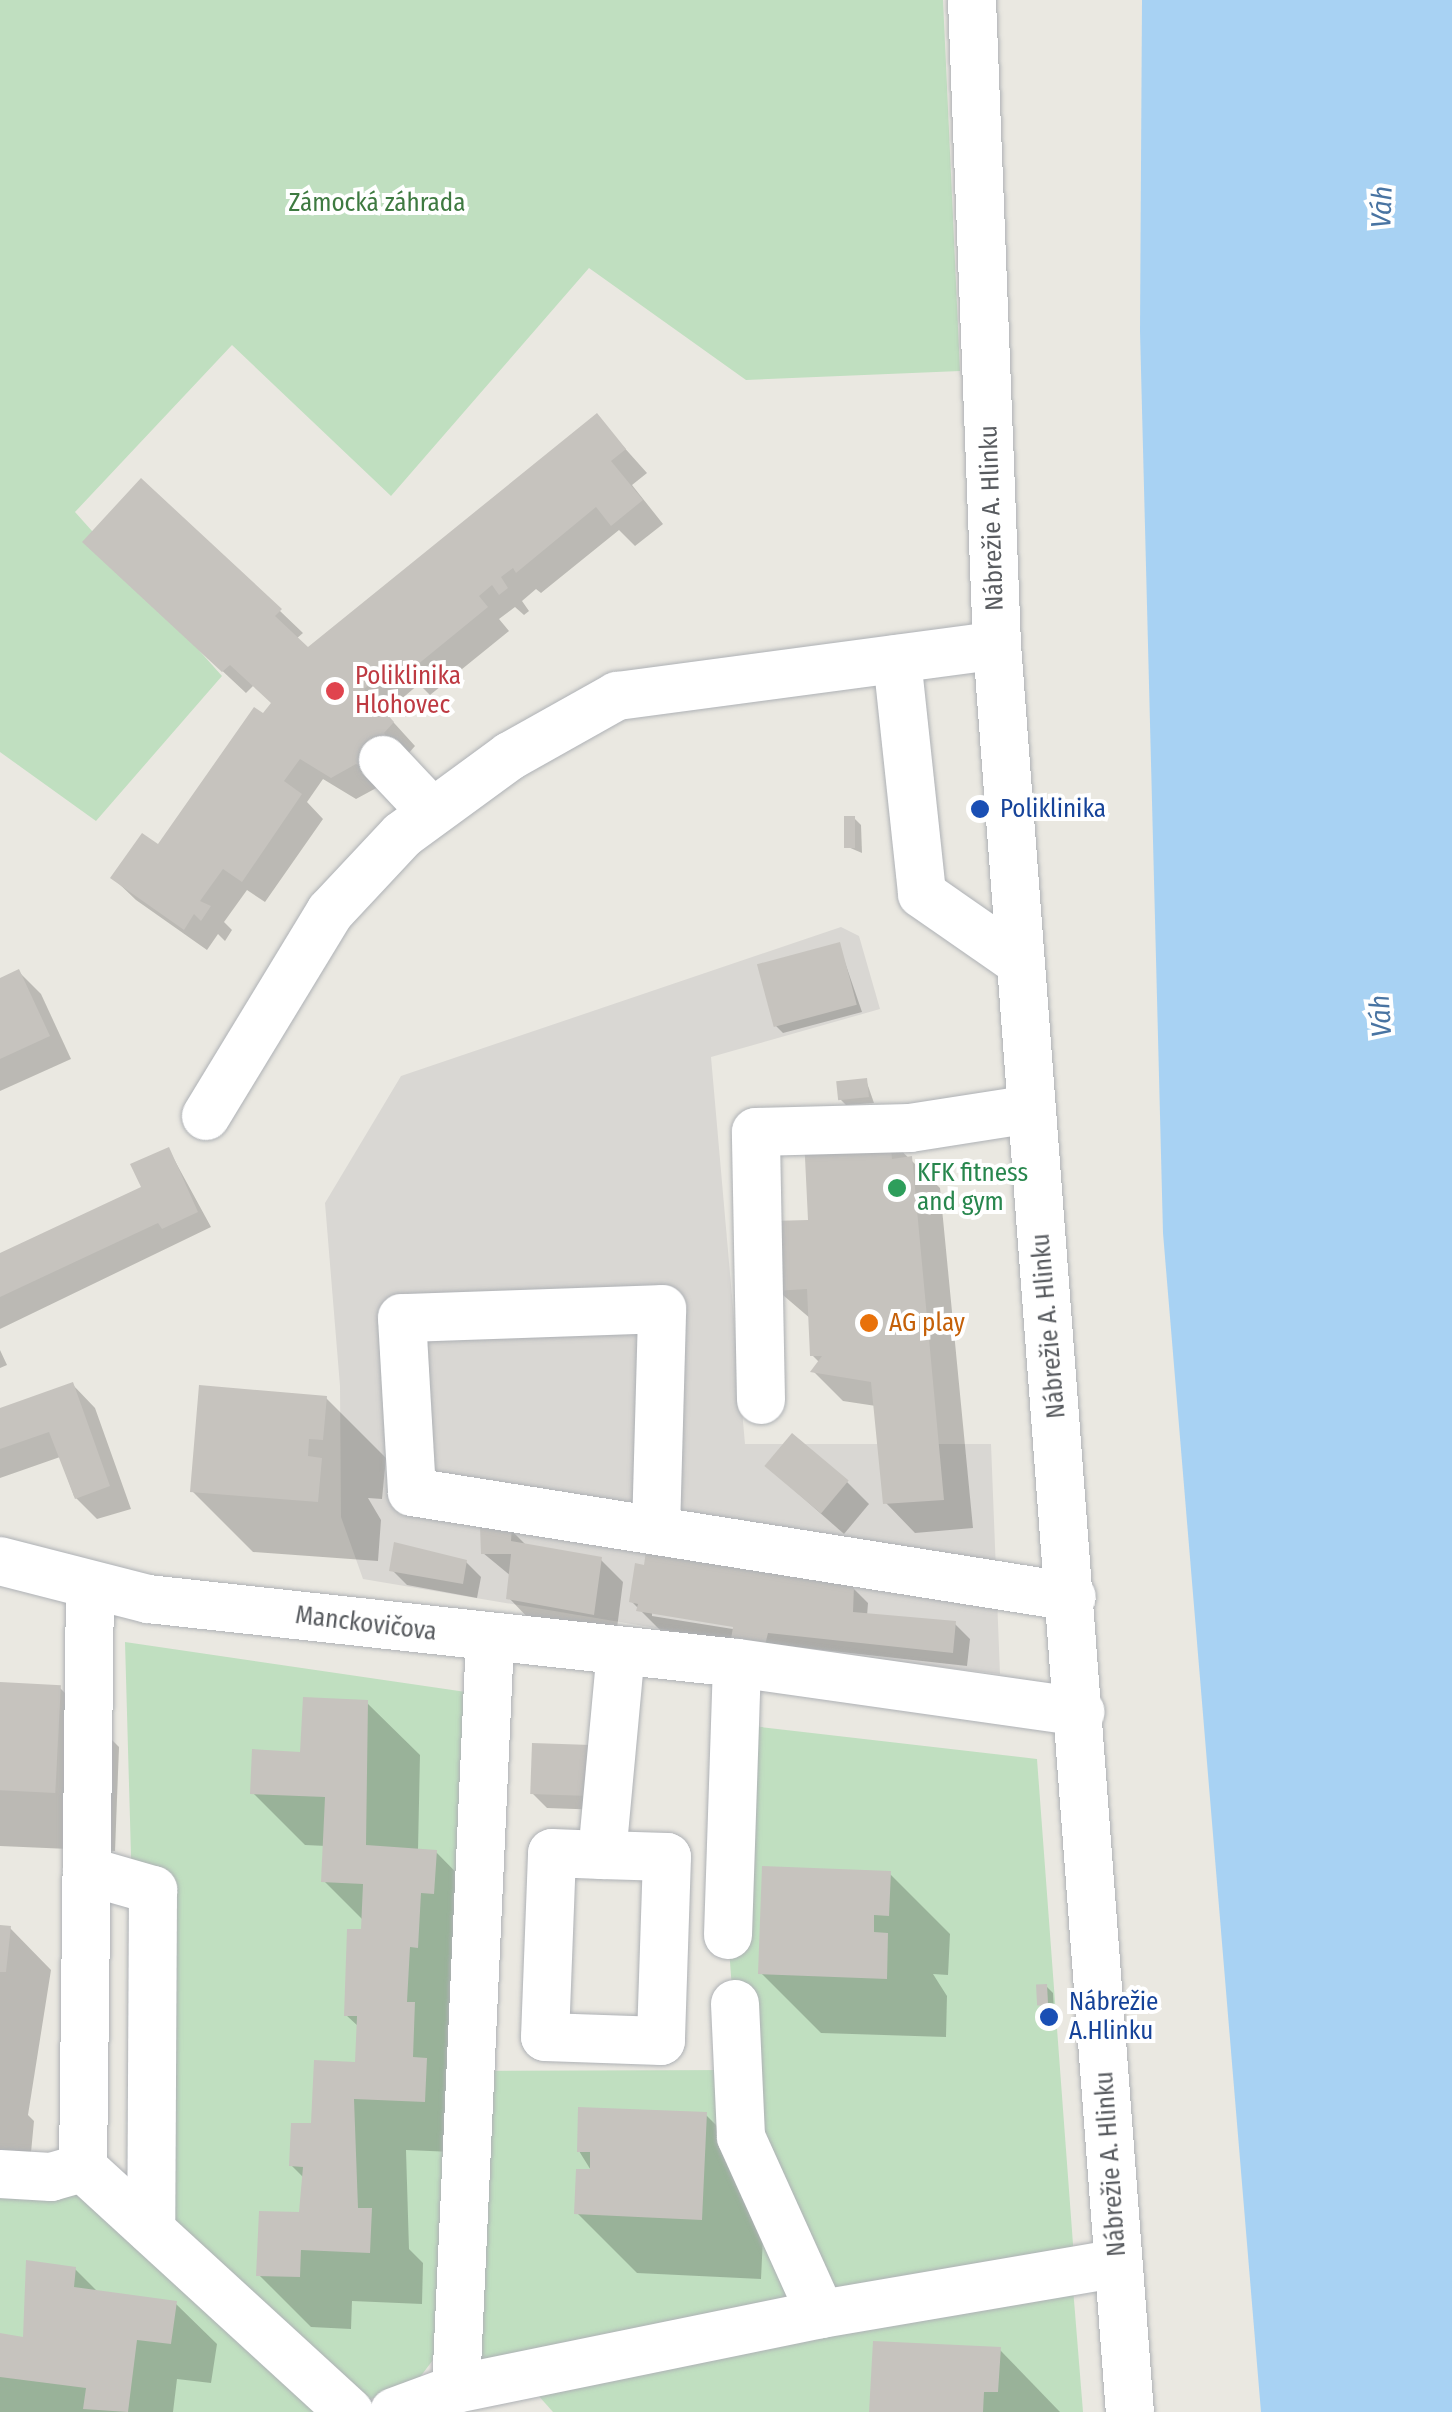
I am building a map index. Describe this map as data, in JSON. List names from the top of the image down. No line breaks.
{"streets":{"street":["Nábrežie A. Hlinku","Manckovičova"]},"crossings":[["Nábrežie A. Hlinku","Manckovičova"]],"water":["Váh"],"parks":["Zámocká záhrada"],"places":["Poliklinika Hlohovec","Poliklinika","KFK fitness and gym","AG play","Nábrežie A.Hlinku"]}
